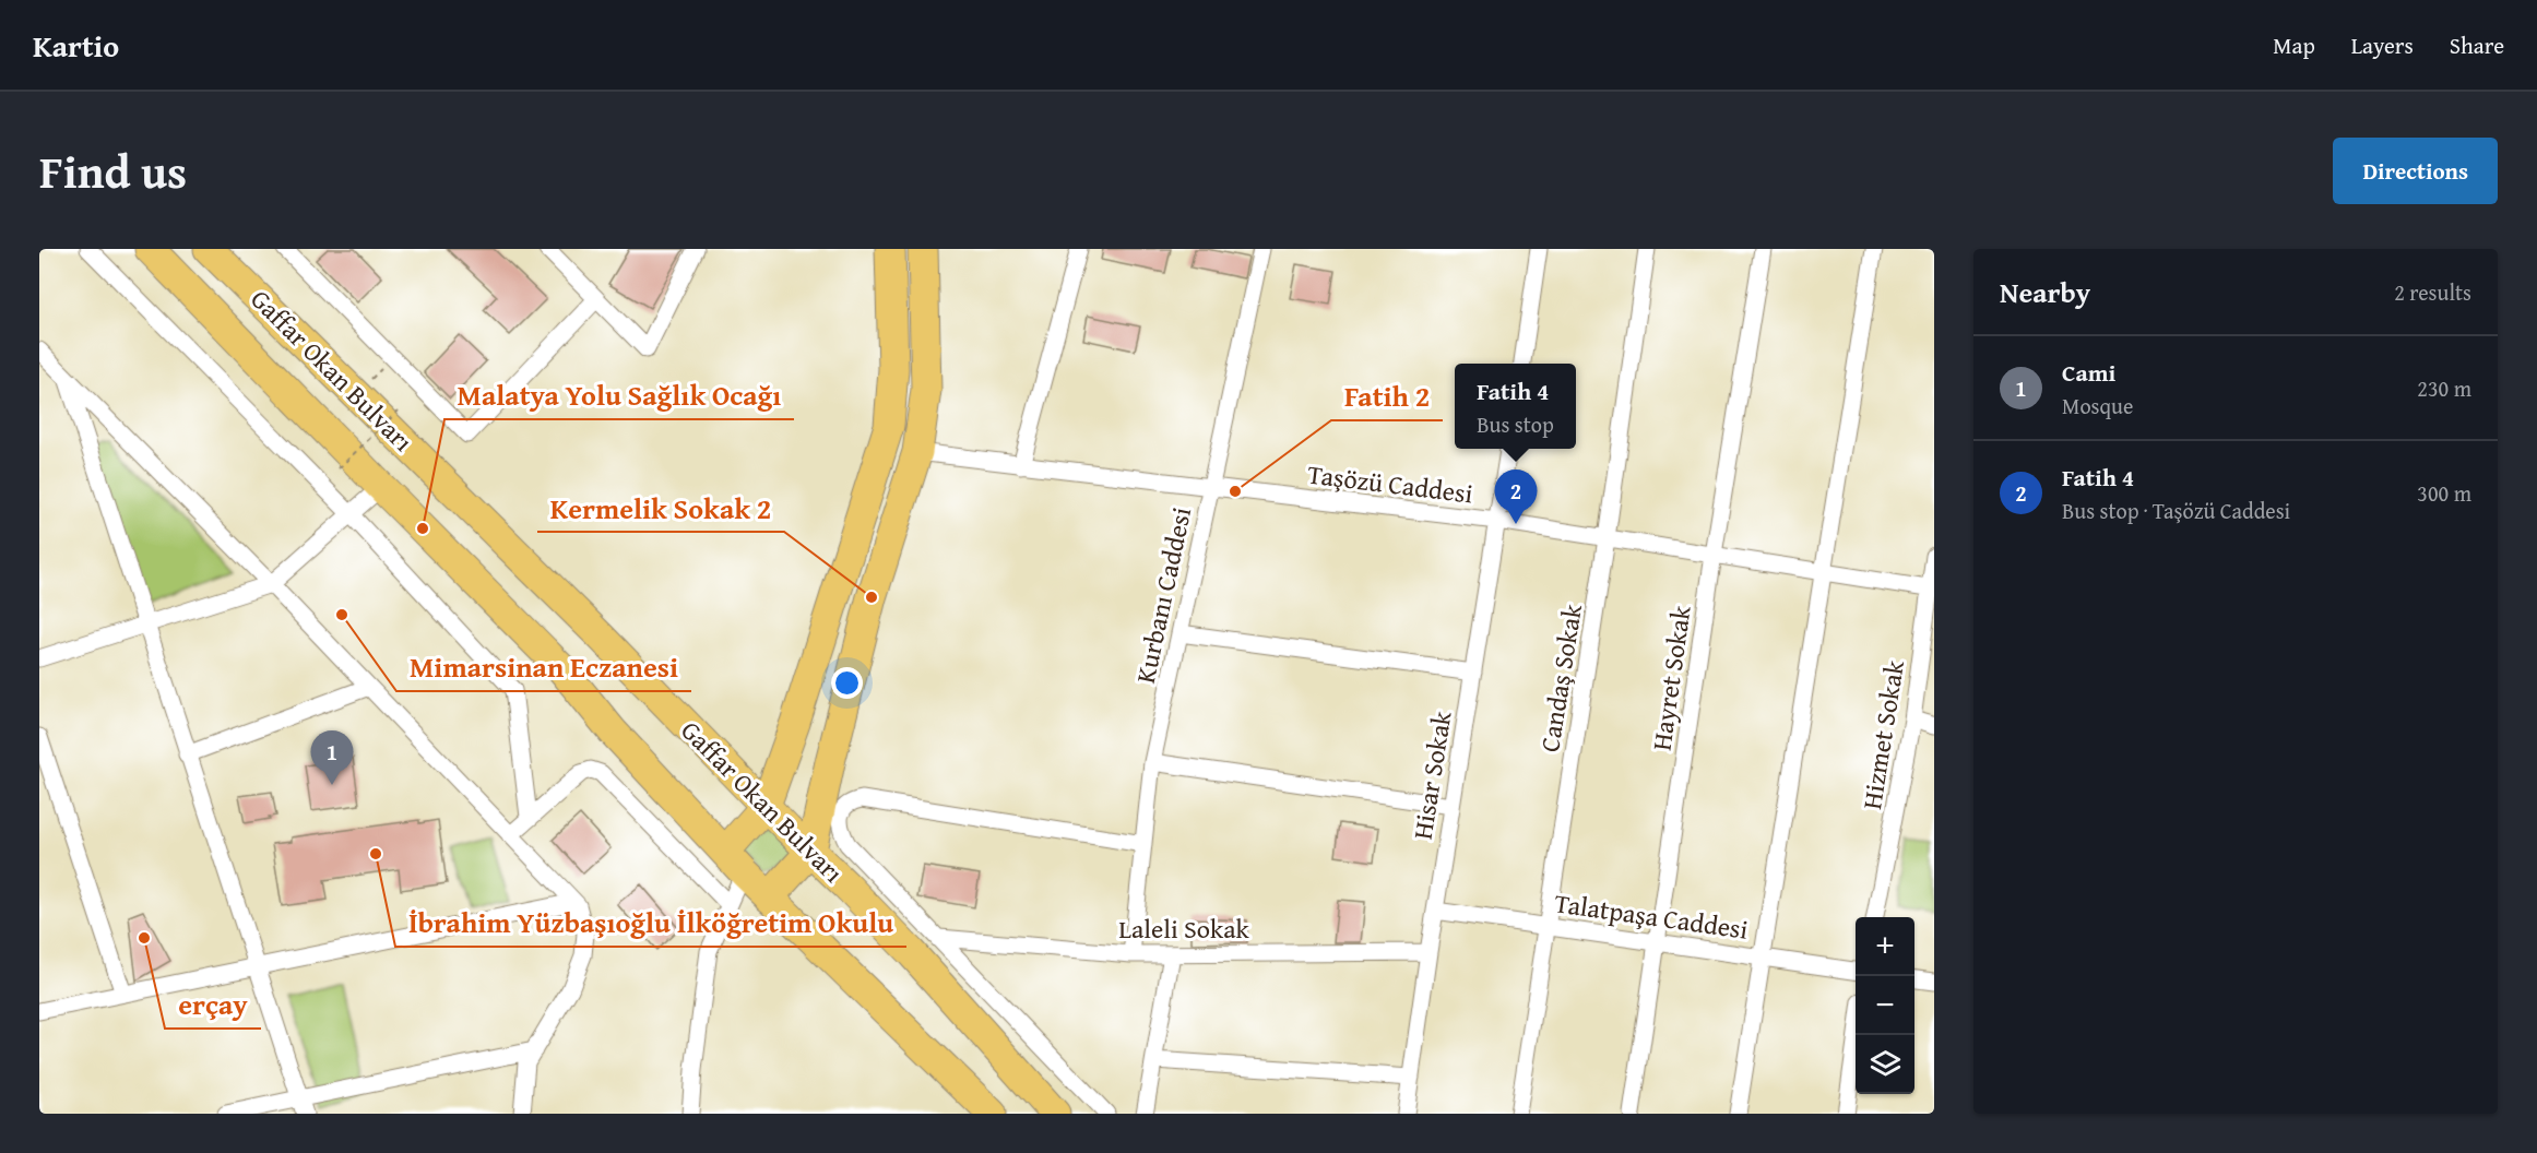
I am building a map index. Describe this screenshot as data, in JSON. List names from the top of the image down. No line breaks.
{"streets":{"highway":["Gaffar Okan Bulvarı"],"street":["Taşözü Caddesi","Kurbanı Caddesi","Candaş Sokak","Hayret Sokak","Hizmet Sokak","Hisar Sokak","Talatpaşa Caddesi","Laleli Sokak"]},"crossings":[["Taşözü Caddesi","Kurbanı Caddesi"],["Taşözü Caddesi","Candaş Sokak"],["Taşözü Caddesi","Hayret Sokak"],["Taşözü Caddesi","Hizmet Sokak"],["Taşözü Caddesi","Hisar Sokak"],["Kurbanı Caddesi","Laleli Sokak"],["Candaş Sokak","Talatpaşa Caddesi"],["Hayret Sokak","Talatpaşa Caddesi"],["Hisar Sokak","Talatpaşa Caddesi"],["Hisar Sokak","Laleli Sokak"]],"places":["Fatih 2","Malatya Yolu Sağlık Ocağı","Kermelik Sokak 2","Mimarsinan Eczanesi","İbrahim Yüzbaşıoğlu İlköğretim Okulu","erçay"],"page":{"header":"Kartio","nav":["Map","Layers","Share"],"title":"Find us","buttons":"Directions","heading":["Nearby","2 results"],"list":[{"mark":"1","name":"Cami","note":"Mosque","value":"230 m"},{"mark":"2","name":"Fatih 4","note":"Bus stop · Taşözü Caddesi","value":"300 m"}],"popup":["Fatih 4","Bus stop"],"pins":["2","1"],"map_buttons":["+","−"]}}
